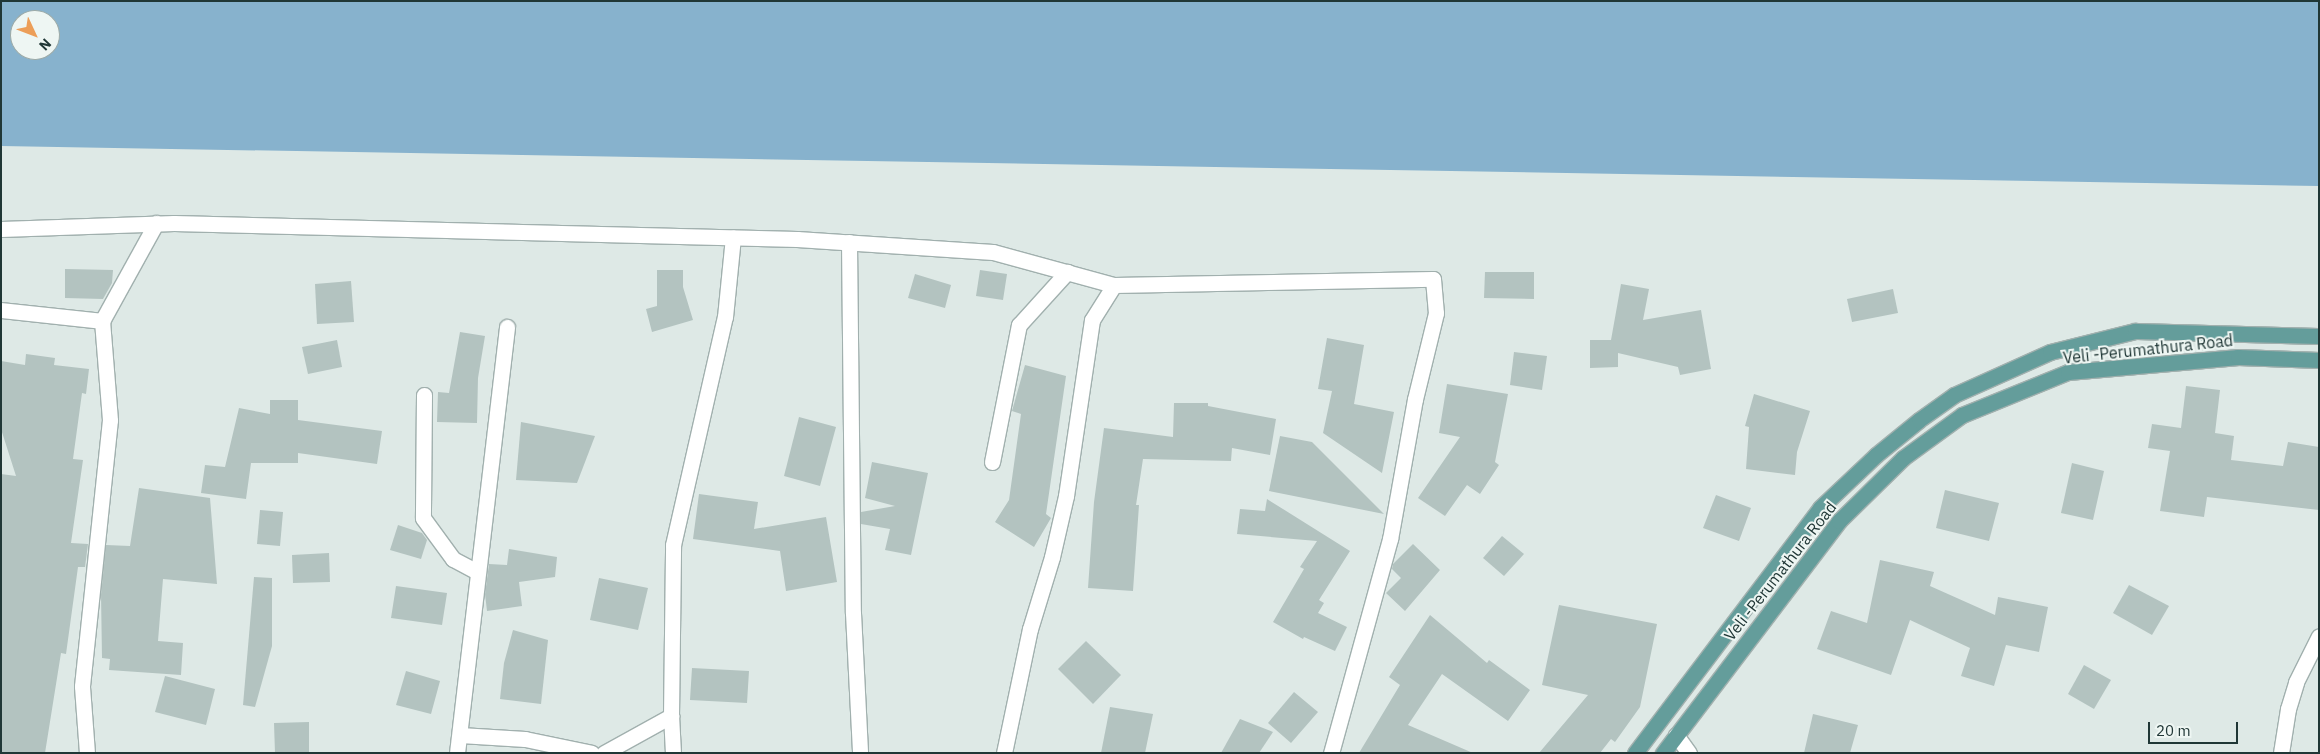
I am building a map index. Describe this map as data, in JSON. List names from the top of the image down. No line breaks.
{"streets":{"main road":["Veli -Perumathura Road"]},"scale_bar":"20 m","north":"bottom right"}
